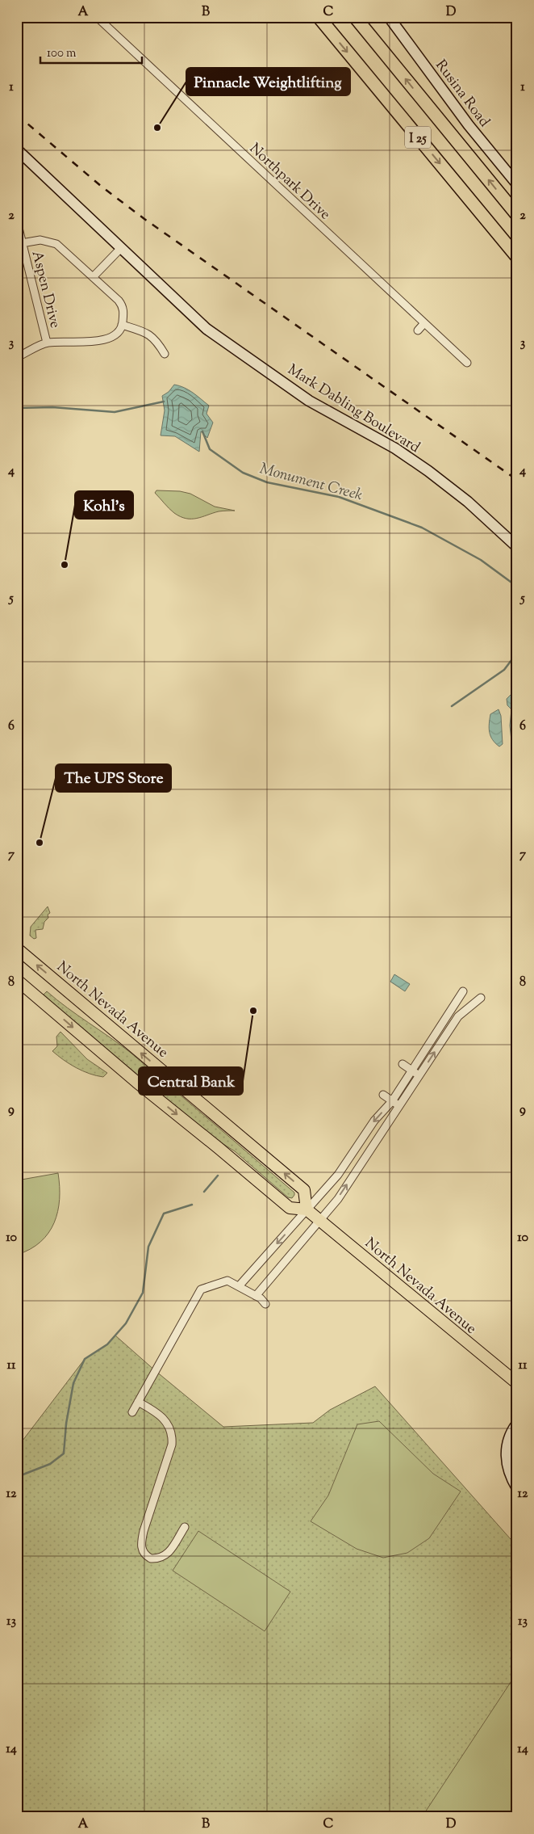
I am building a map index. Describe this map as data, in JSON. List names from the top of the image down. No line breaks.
{"streets":{"highway":["I 25"],"main road":["North Nevada Avenue"],"street":["Rusina Road","Northpark Drive","Aspen Drive","Mark Dabling Boulevard"]},"water":["Monument Creek"],"places":["Pinnacle Weightlifting","Kohl's","The UPS Store","Central Bank"],"scale_bar":"100 m","grid":{"columns":["A","B","C","D"],"rows":["1","2","3","4","5","6","7","8","9","10","11","12","13","14"]}}
